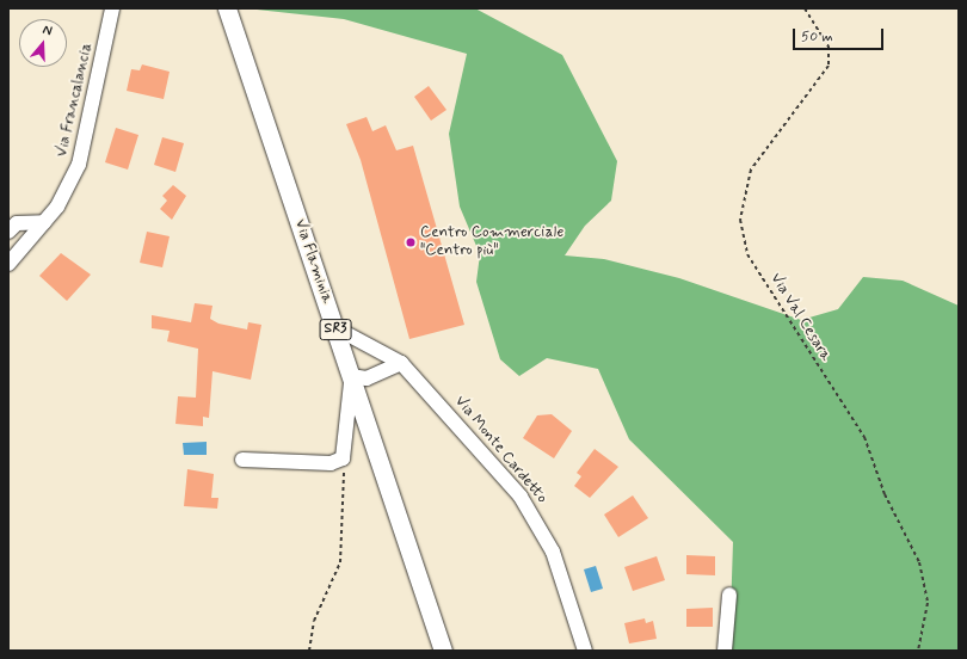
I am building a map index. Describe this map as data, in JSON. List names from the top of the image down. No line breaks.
{"streets":{"main road":["Via Flaminia","SR3"],"street":["Via Francalancia","Via Monte Cardetto"],"path":["Via Val Cesara"]},"crossings":[["Via Flaminia","Via Monte Cardetto"]],"places":["Centro Commerciale \"Centro più\""],"scale_bar":"50 m","north":"top"}
